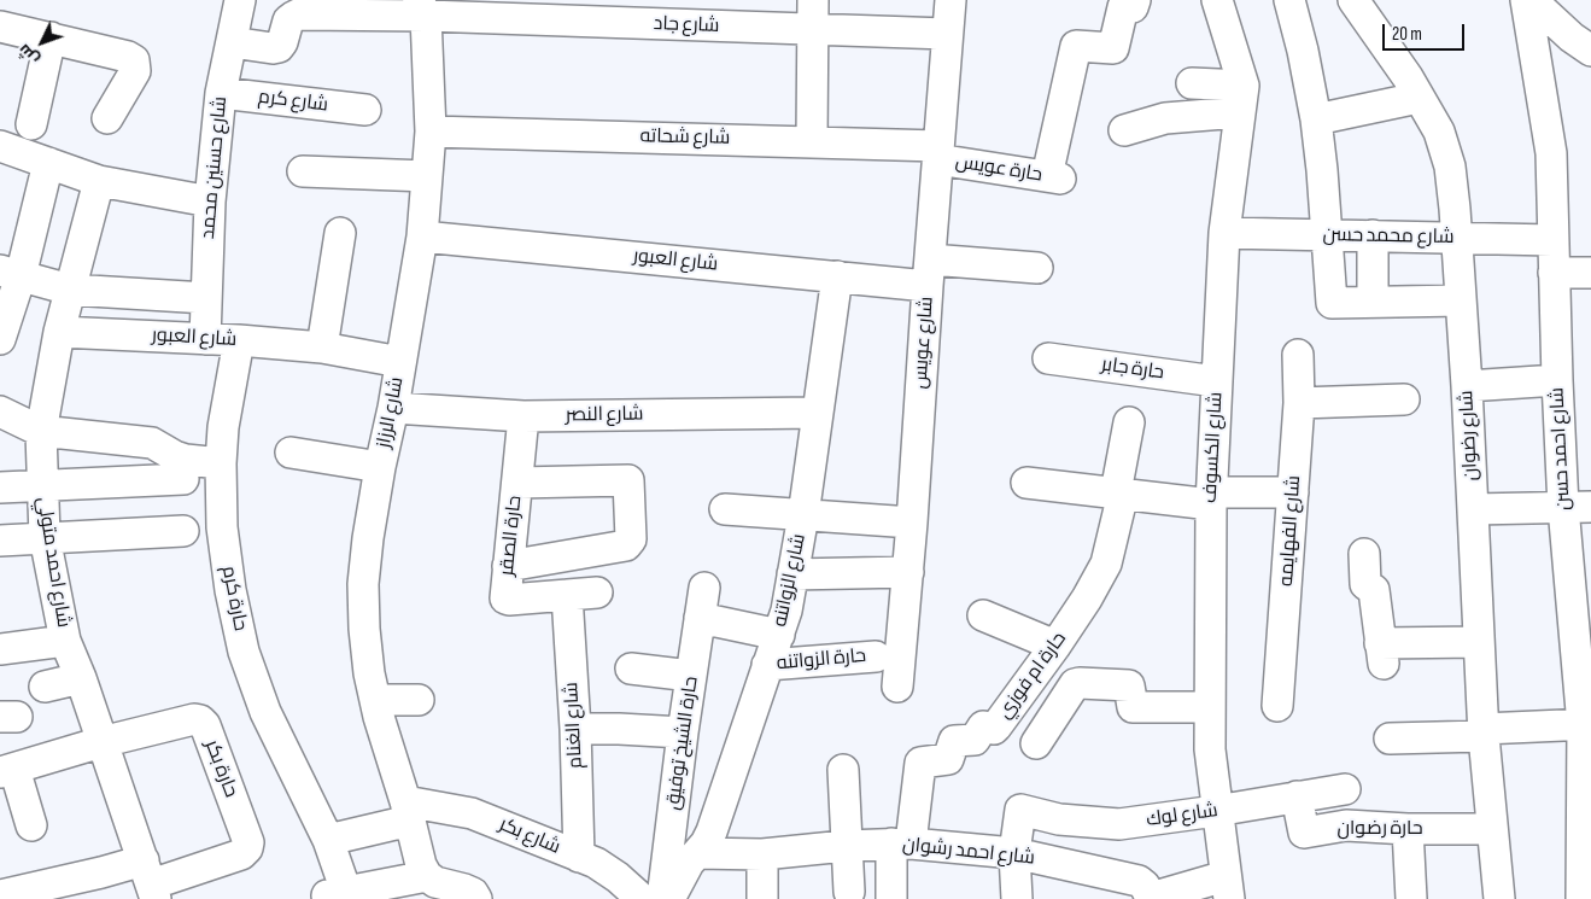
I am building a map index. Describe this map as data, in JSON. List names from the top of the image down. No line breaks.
{"streets":{"street":["شارع جاد","شارع كرم","شارع شحاته","شارع حسنين محمد","حارة عويس","شارع محمد حسن","شارع العبور","شارع عويس","حارة جابر","شارع الرزاز","شارع النصر","شارع رضوان","شارع الكسوف","شارع احمد حسن","شارع الفهايمه","حارة الصقر","شارع احمد متولي","شارع الزواتنه","حارة كرم","حارة الزواتنه","حارة ام فوزي","شارع الغنام","حارة الشيخ توفيق","حارة بكر","شارع لوك","حارة رضوان","شارع بكر","شارع احمد رشوان"]},"crossings":[["شارع جاد","شارع حسنين محمد"],["شارع جاد","شارع عويس"],["شارع جاد","شارع الرزاز"],["شارع كرم","شارع حسنين محمد"],["شارع شحاته","حارة عويس"],["شارع شحاته","شارع عويس"],["شارع شحاته","شارع الرزاز"],["شارع حسنين محمد","شارع العبور"],["حارة عويس","شارع عويس"],["شارع محمد حسن","شارع رضوان"],["شارع محمد حسن","شارع الكسوف"],["شارع محمد حسن","شارع احمد حسن"],["شارع العبور","شارع عويس"],["شارع العبور","شارع الرزاز"],["شارع العبور","شارع احمد متولي"],["شارع العبور","شارع الزواتنه"],["شارع العبور","حارة كرم"],["حارة جابر","شارع الكسوف"],["شارع الرزاز","شارع النصر"],["شارع الرزاز","حارة كرم"],["شارع الرزاز","شارع بكر"],["شارع النصر","حارة الصقر"],["شارع النصر","شارع الزواتنه"],["شارع رضوان","حارة رضوان"],["شارع الكسوف","شارع لوك"],["شارع الكسوف","شارع احمد رشوان"],["حارة الصقر","شارع الغنام"],["شارع احمد متولي","حارة بكر"],["شارع الزواتنه","حارة الزواتنه"],["شارع الزواتنه","شارع احمد رشوان"],["حارة ام فوزي","شارع احمد رشوان"],["شارع الغنام","شارع بكر"],["شارع لوك","حارة رضوان"],["شارع لوك","شارع احمد رشوان"]],"scale_bar":"20 m","north":"bottom left"}
